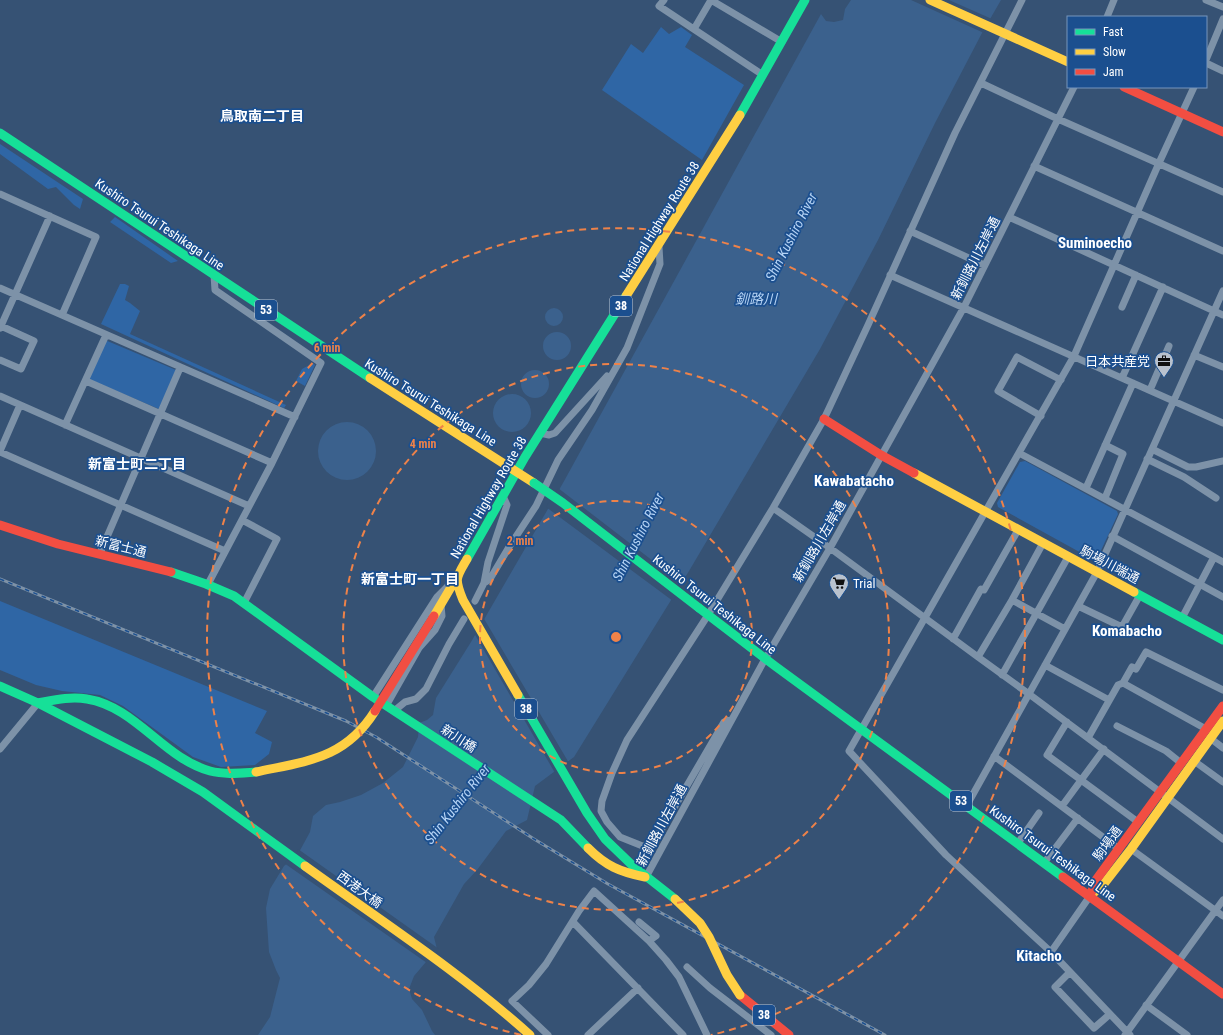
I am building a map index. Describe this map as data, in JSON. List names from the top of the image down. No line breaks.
{"streets":{"main road":["National Highway Route 38","Kushiro Tsurui Teshikaga Line","38","53","新富士通","駒場川端通","新川橋","駒場通","西港大橋"],"street":["新釧路川左岸通"]},"crossings":[["National Highway Route 38","Kushiro Tsurui Teshikaga Line"],["National Highway Route 38","新釧路川左岸通"],["National Highway Route 38","新川橋"],["Kushiro Tsurui Teshikaga Line","新釧路川左岸通"],["Kushiro Tsurui Teshikaga Line","駒場通"],["新釧路川左岸通","駒場川端通"],["新釧路川左岸通","新川橋"],["新富士通","新川橋"]],"districts":["鳥取南二丁目","Suminoecho","新富士町二丁目","Kawabatacho","新富士町一丁目","Komabacho","Kitacho"],"water":["Shin Kushiro River","釧路川"],"places":{"office":["日本共産党"],"supermarket":["Trial"]},"legend":["Fast","Slow","Jam"],"rings":["6 min","4 min","2 min"]}
